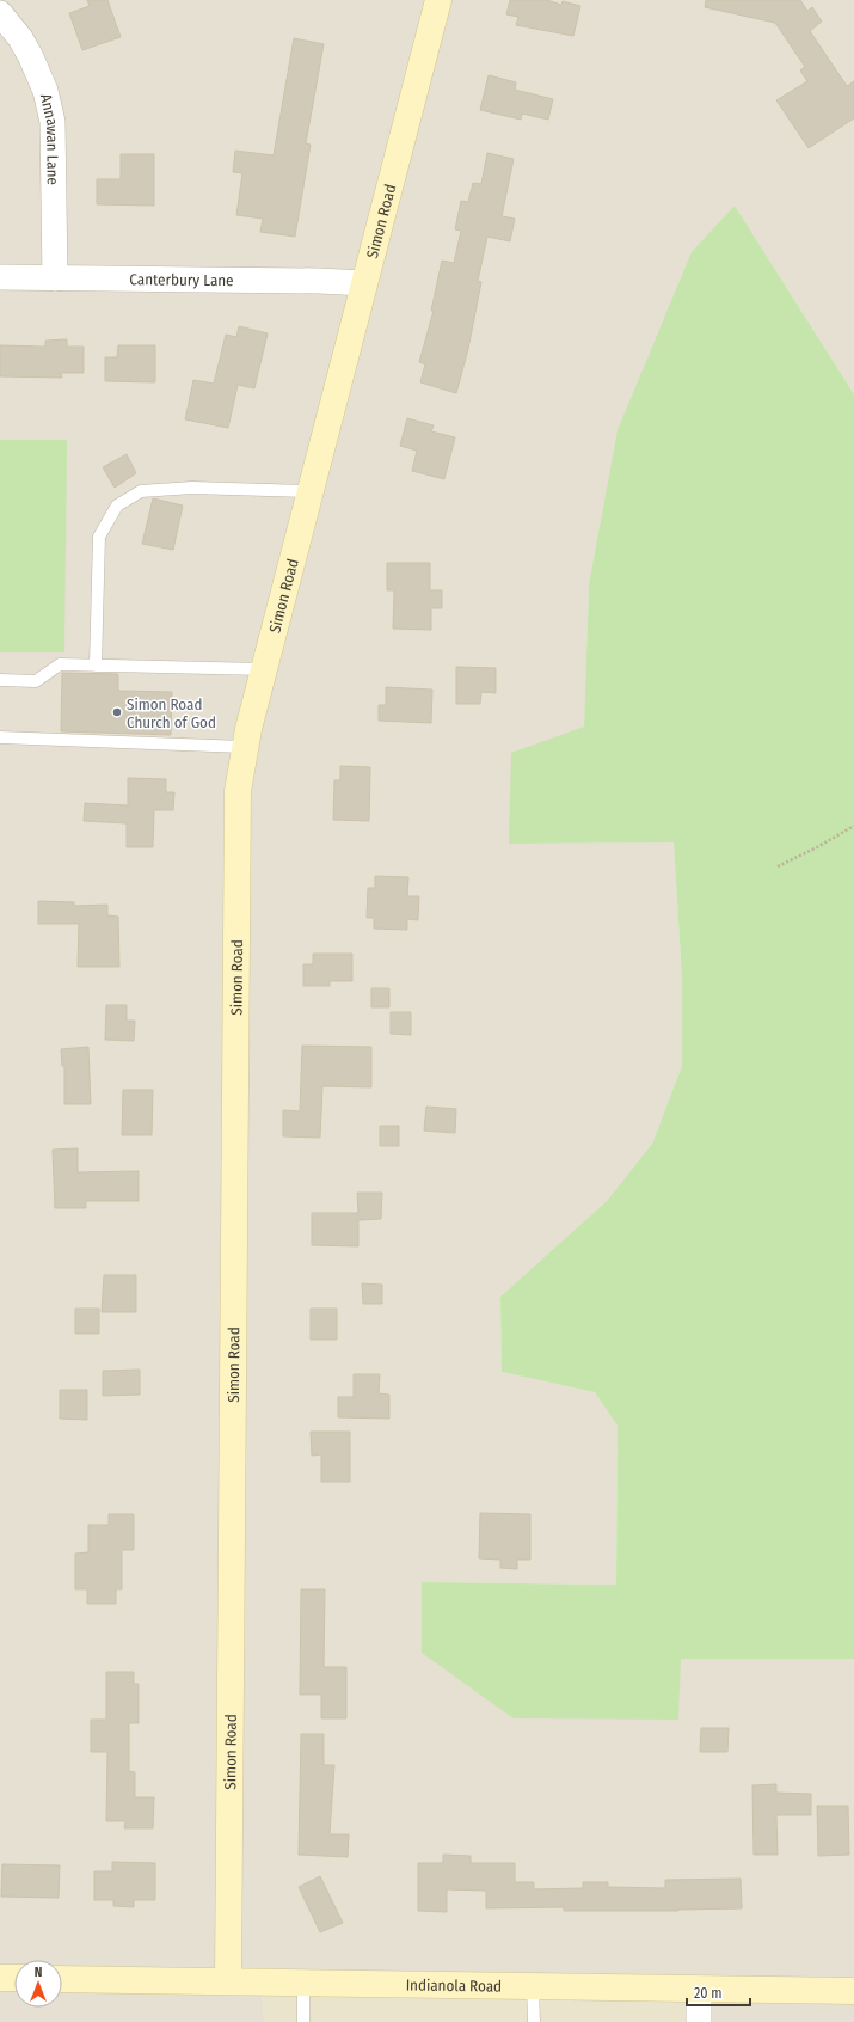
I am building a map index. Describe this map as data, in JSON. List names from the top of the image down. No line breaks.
{"streets":{"street":["Annawan Lane","Simon Road","Canterbury Lane","Indianola Road"]},"crossings":[["Annawan Lane","Canterbury Lane"],["Simon Road","Canterbury Lane"],["Simon Road","Indianola Road"]],"places":["Simon Road Church of God"],"scale_bar":"20 m","north":"top"}
